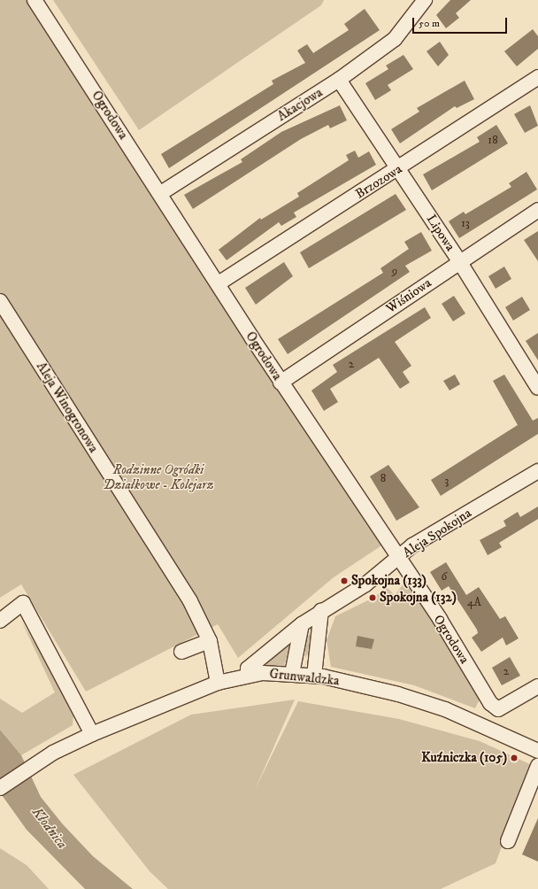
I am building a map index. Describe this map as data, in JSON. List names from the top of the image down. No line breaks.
{"streets":{"street":["Akacjowa","Ogrodowa","Brzozowa","Lipowa","Wiśniowa","Aleja Winogronowa","Aleja Spokojna","Grunwaldzka"]},"crossings":[["Akacjowa","Ogrodowa"],["Akacjowa","Lipowa"],["Ogrodowa","Brzozowa"],["Ogrodowa","Wiśniowa"],["Ogrodowa","Aleja Spokojna"],["Brzozowa","Lipowa"],["Lipowa","Wiśniowa"],["Aleja Winogronowa","Grunwaldzka"],["Aleja Spokojna","Grunwaldzka"]],"water":["Kłodnica"],"parks":["Rodzinne Ogródki Działkowe - Kolejarz"],"places":["Spokojna (133)","Spokojna (132)","Kuźniczka (105)"],"house_numbers":["18","13","9","2","8","3","6","4A","2"],"scale_bar":"50 m"}
